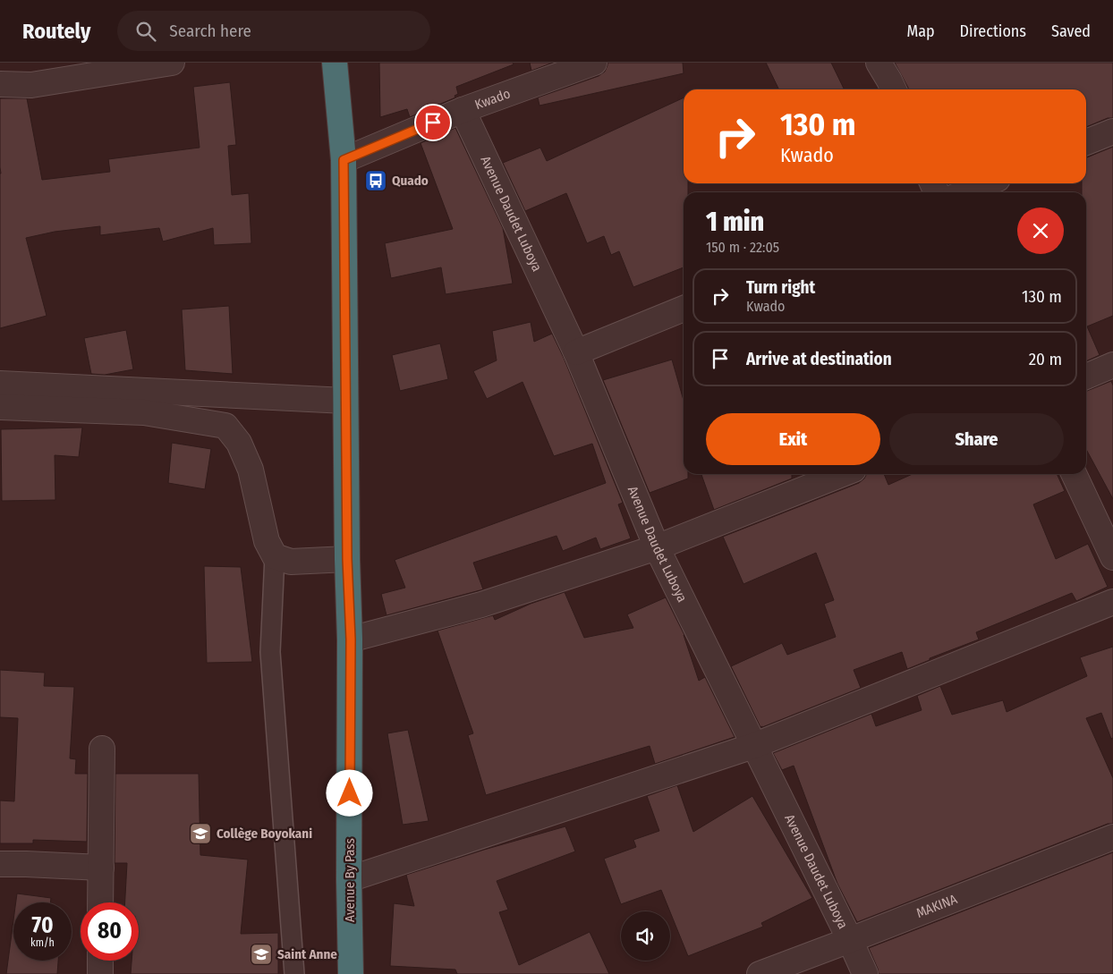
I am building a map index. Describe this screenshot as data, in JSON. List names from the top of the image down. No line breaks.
{"streets":{"highway":["Avenue By Pass"],"street":["Kwado","Avenue Daudet Luboya","MAKINA"]},"crossings":[["Kwado","Avenue Daudet Luboya"],["Kwado","Avenue By Pass"],["Avenue Daudet Luboya","MAKINA"]],"places":{"bus stop":["Quado"],"school or university":["Collège Boyokani","Saint Anne"]},"page":{"header":"Routely","search":"Search here","nav":["Map","Directions","Saved"],"turn":["130 m","Kwado"],"heading":["1 min","150 m · 22:05"],"list":[{"name":"Turn right","note":"Kwado","value":"130 m"},{"name":"Arrive at destination","value":"20 m"}],"buttons":["Exit","Share"],"speed":"70 km/h","limit":"80"}}
